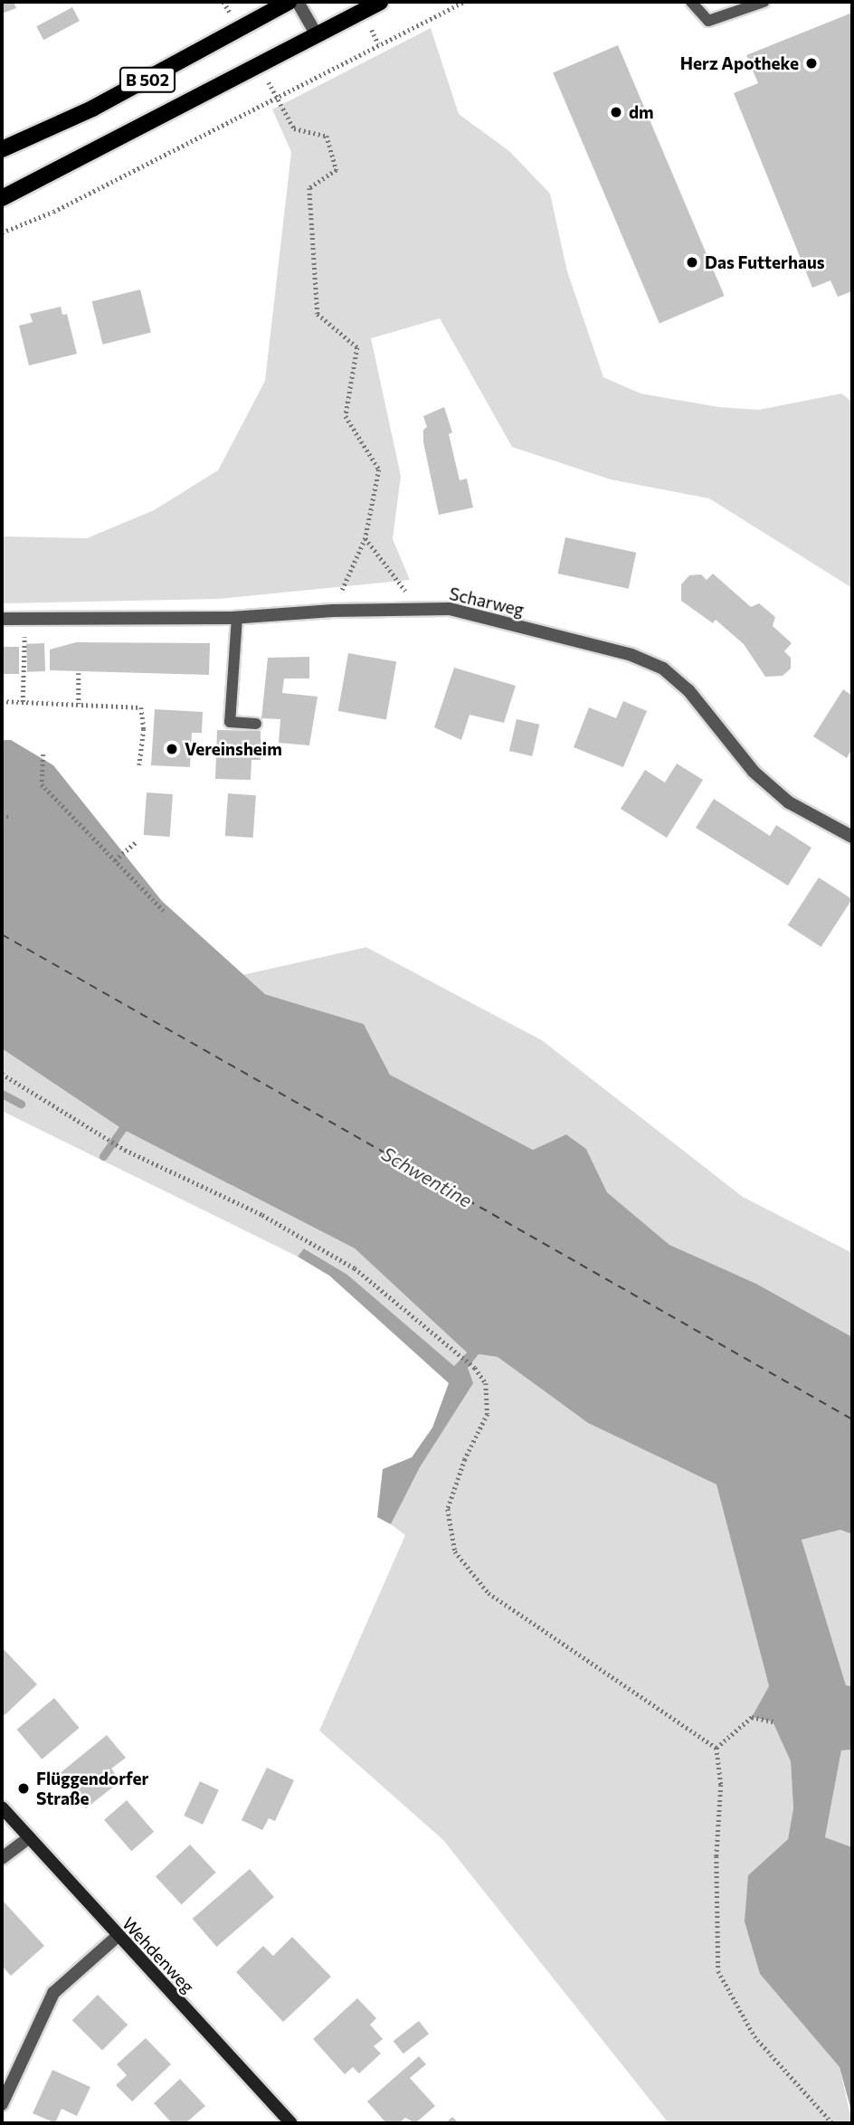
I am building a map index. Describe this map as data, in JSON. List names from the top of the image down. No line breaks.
{"streets":{"main road":["B 502","Wehdenweg"],"street":["Scharweg"]},"water":["Schwentine"],"places":["Herz Apotheke","dm","Das Futterhaus","Vereinsheim","Flüggendorfer Straße"]}
